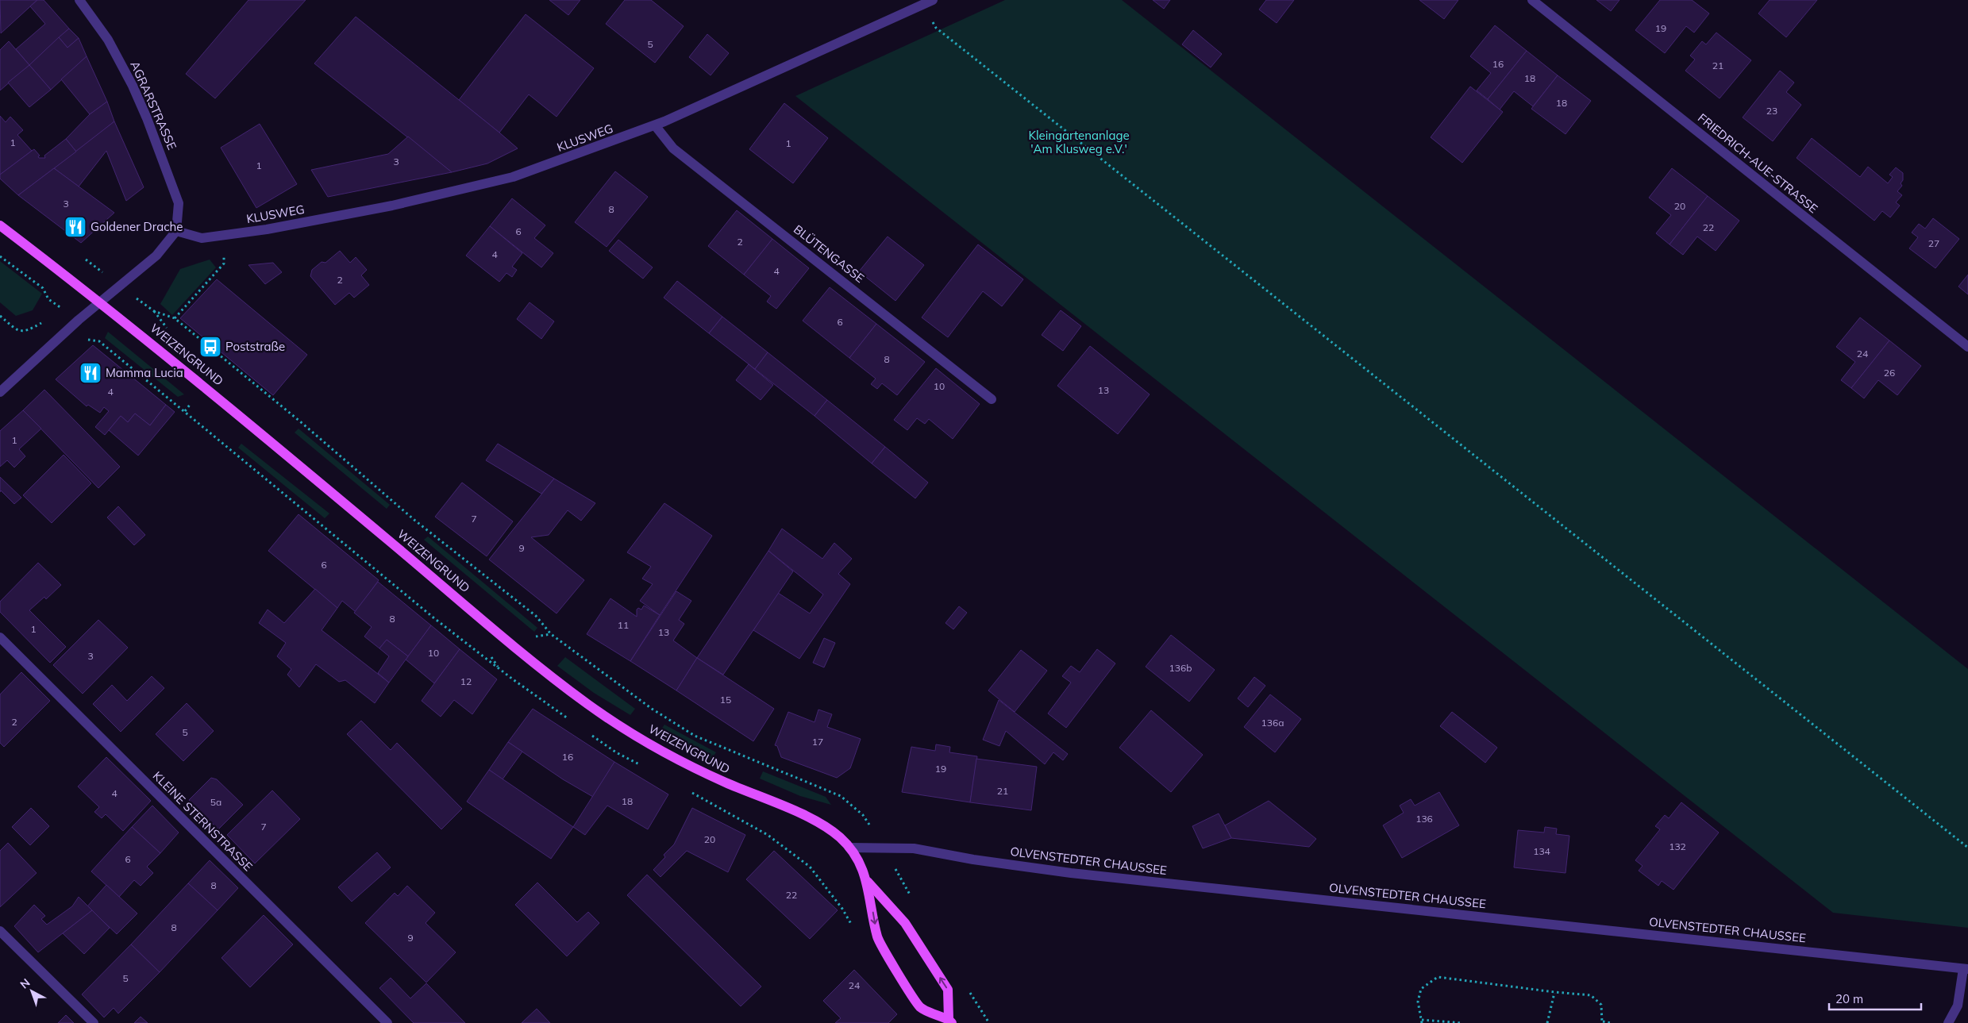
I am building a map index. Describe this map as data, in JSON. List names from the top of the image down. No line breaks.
{"streets":{"main road":["WEIZENGRUND"],"street":["AGRARSTRASSE","KLUSWEG","FRIEDRICH-AUE-STRASSE","BLÜTENGASSE","KLEINE STERNSTRASSE","OLVENSTEDTER CHAUSSEE"]},"crossings":[["AGRARSTRASSE","KLUSWEG"],["KLUSWEG","BLÜTENGASSE"],["WEIZENGRUND","OLVENSTEDTER CHAUSSEE"]],"parks":["Kleingartenanlage 'Am Klusweg e.V.'"],"places":{"restaurant":["Goldener Drache","Mamma Lucia"],"bus stop":["Poststraße"]},"house_numbers":["19","5","16","21","18","18","23","1","1","3","1","3","20","8","22","6","2","27","4","4","2","6","24","8","26","10","13","4","1","7","9","6","8","11","1","13","10","3","136b","12","15","2","136a","5","17","16","19","21","4","18","5a","136","7","20","132","134","6","8","22","8","9","5","24"],"scale_bar":"20 m","north":"top left"}
